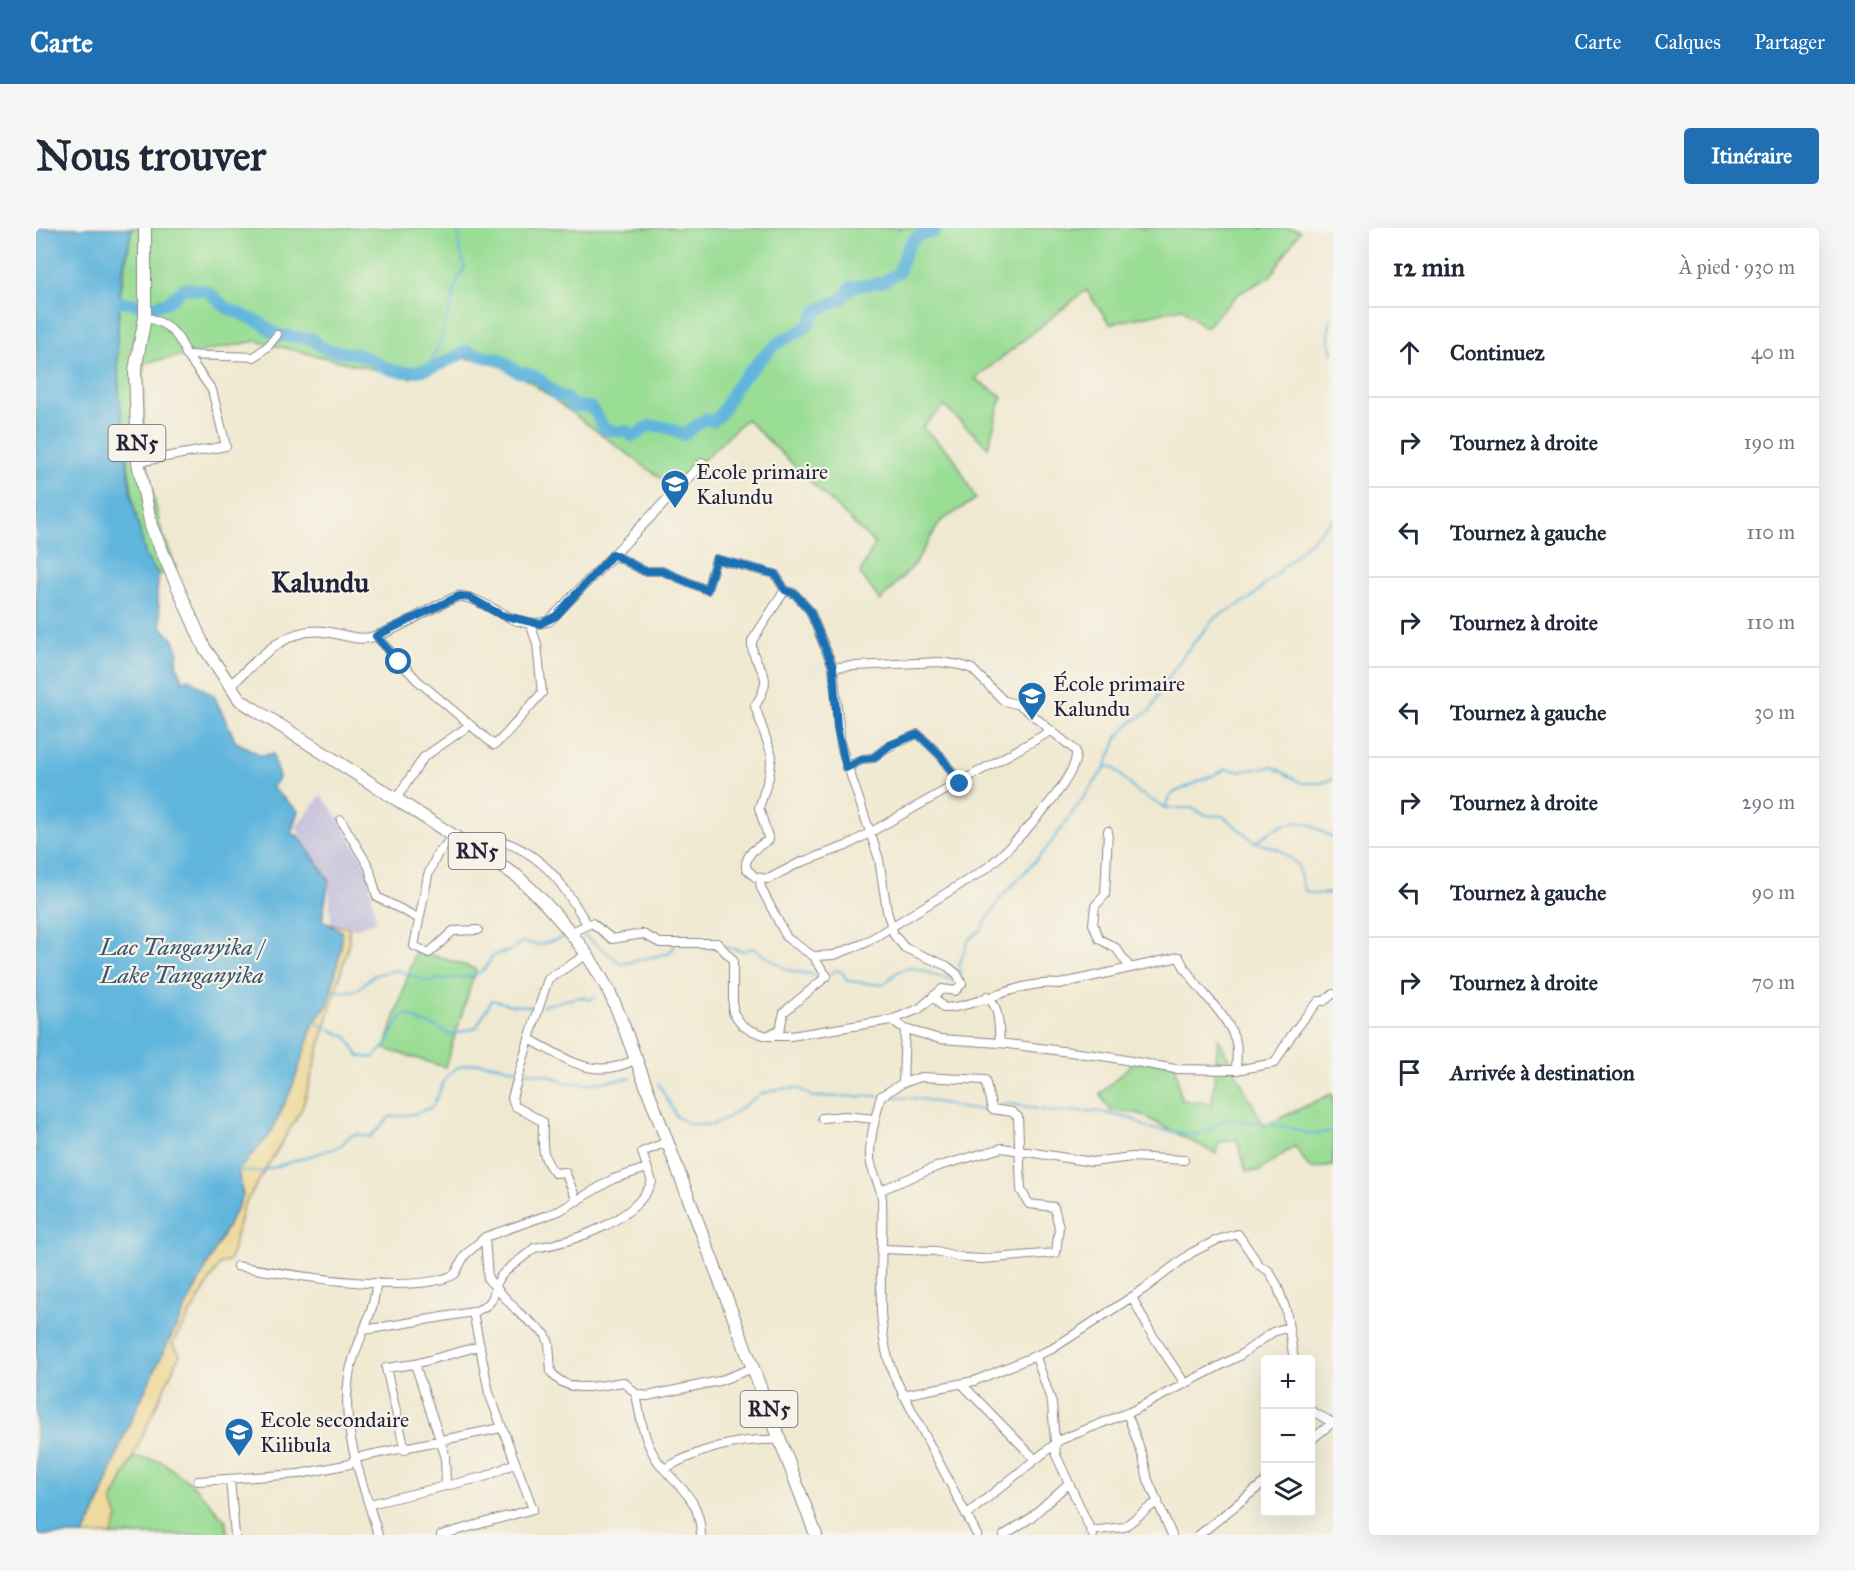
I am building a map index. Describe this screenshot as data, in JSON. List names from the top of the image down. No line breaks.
{"streets":{"highway":["RN5"]},"districts":["Kalundu"],"water":["Lac Tanganyika / Lake Tanganyika"],"places":{"school or university":["Ecole primaire Kalundu","École primaire Kalundu","Ecole secondaire Kilibula"]},"page":{"header":"Carte","nav":["Carte","Calques","Partager"],"buttons":"Itinéraire","title":"Nous trouver","heading":["12 min","À pied · 930 m"],"list":[["Continuez","40 m"],["Tournez à droite","190 m"],["Tournez à gauche","110 m"],["Tournez à droite","110 m"],["Tournez à gauche","30 m"],["Tournez à droite","290 m"],["Tournez à gauche","90 m"],["Tournez à droite","70 m"],"Arrivée à destination"],"map_buttons":["+","−"]}}
